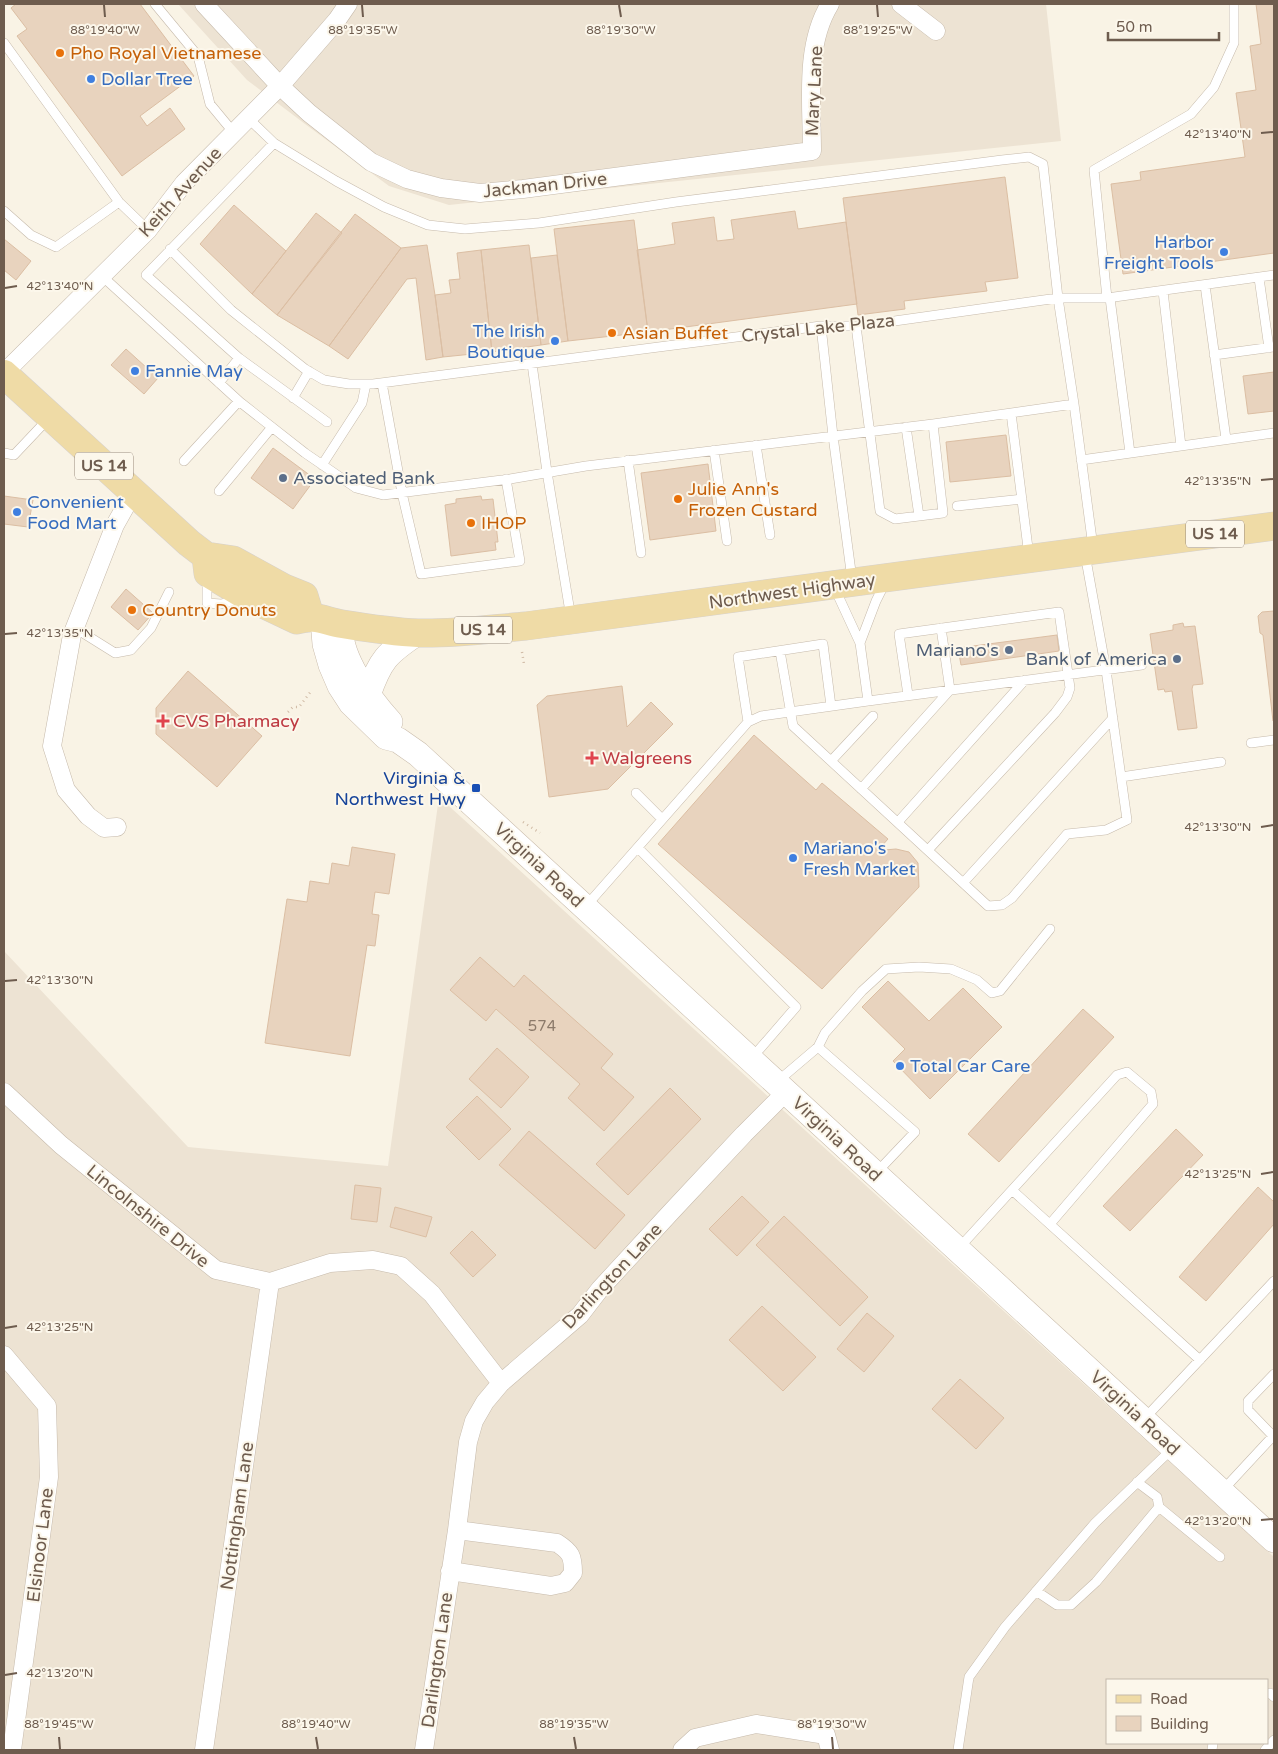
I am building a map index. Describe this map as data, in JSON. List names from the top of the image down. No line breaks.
{"streets":{"main road":["US 14","Northwest Highway"],"street":["Mary Lane","Jackman Drive","Keith Avenue","Virginia Road","Lincolnshire Drive","Darlington Lane","Nottingham Lane","Elsinoor Lane"],"lane":["Crystal Lake Plaza"]},"crossings":[["Mary Lane","Jackman Drive"],["Jackman Drive","Keith Avenue"],["Keith Avenue","Northwest Highway"],["Northwest Highway","Virginia Road"],["Virginia Road","Darlington Lane"],["Lincolnshire Drive","Nottingham Lane"]],"places":{"other":["Pho Royal Vietnamese","Dollar Tree","Harbor Freight Tools","Asian Buffet","The Irish Boutique","Fannie May","Associated Bank","Julie Ann's Frozen Custard","Convenient Food Mart","IHOP","Country Donuts","Mariano's","Bank of America","Mariano's Fresh Market","Total Car Care"],"health":["CVS Pharmacy","Walgreens"],"transit":["Virginia & Northwest Hwy"]},"house_numbers":["574"],"legend":["Road","Building"],"scale_bar":"50 m","coordinates":["88°19'40\"W","88°19'35\"W","88°19'30\"W","88°19'25\"W","42°13'40\"N","42°13'35\"N","42°13'30\"N","42°13'25\"N","42°13'20\"N","88°19'45\"W"]}
